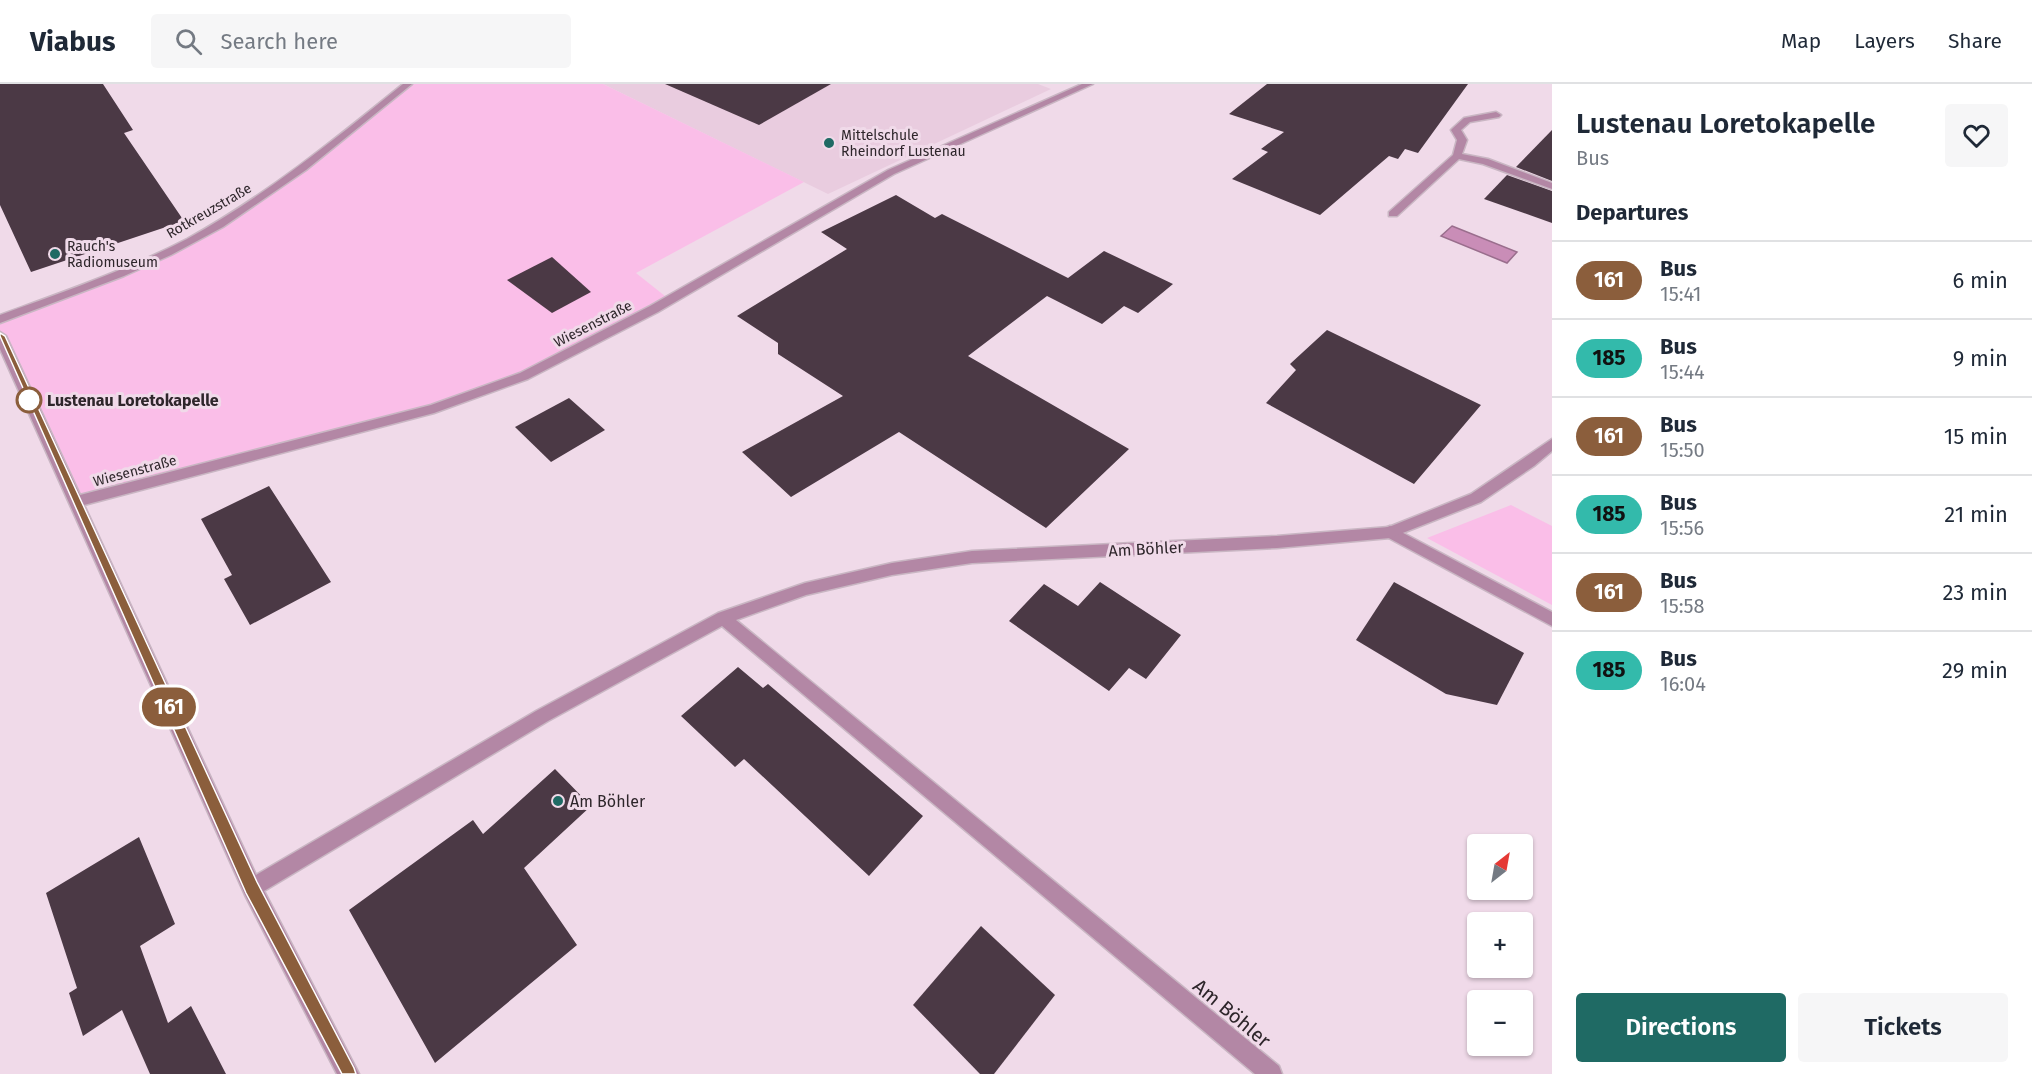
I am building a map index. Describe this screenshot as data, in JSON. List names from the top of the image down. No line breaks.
{"streets":{"street":["Rotkreuzstraße","Wiesenstraße","Am Böhler"]},"places":["Mittelschule Rheindorf Lustenau","Rauch's Radiomuseum","Lustenau Loretokapelle","Am Böhler"],"lines":["bus line 161"],"north":"top right","page":{"header":"Viabus","search":"Search here","nav":["Map","Layers","Share"],"on_map":"161","heading":[["Lustenau Loretokapelle","Bus"],"Departures"],"list":[{"mark":"161","name":"Bus","note":"15:41","value":"6 min"},{"mark":"185","name":"Bus","note":"15:44","value":"9 min"},{"mark":"161","name":"Bus","note":"15:50","value":"15 min"},{"mark":"185","name":"Bus","note":"15:56","value":"21 min"},{"mark":"161","name":"Bus","note":"15:58","value":"23 min"},{"mark":"185","name":"Bus","note":"16:04","value":"29 min"}],"map_buttons":["+","−"],"buttons":["Directions","Tickets"]}}
